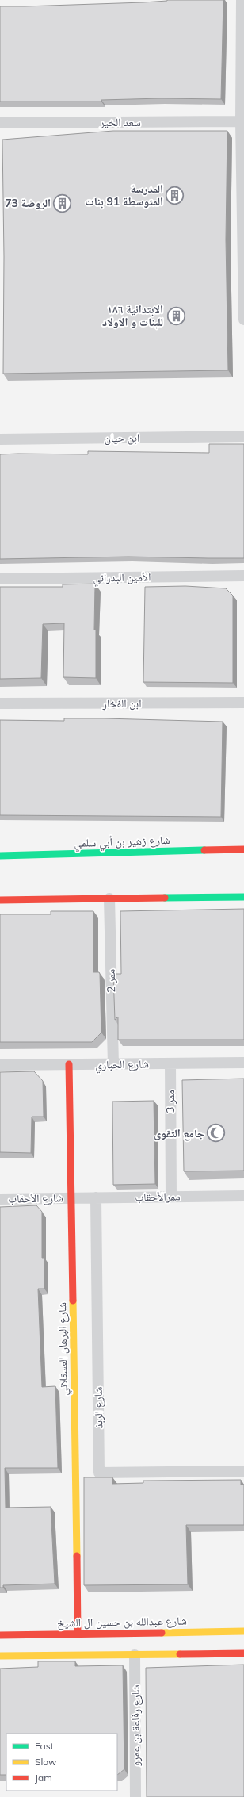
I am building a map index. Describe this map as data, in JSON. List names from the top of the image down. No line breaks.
{"streets":{"street":["سعد الخير","ابن حيان","الأمين البدراني","ابن الفخار","شارع زهير بن أبي سلمي","ممر 2","شارع الحباري","ممر 3","ممرالأحقاب","شارع الأحقاب","شارع البرهان العسقلاني","شارع الربذ","شارع عبدالله بن حسين ال الشيخ","شارع رفاعة بن عمرو"]},"crossings":[["ممر 2","شارع الحباري"],["شارع الحباري","ممر 3"],["شارع الحباري","شارع البرهان العسقلاني"],["ممر 3","ممرالأحقاب"],["ممرالأحقاب","شارع الأحقاب"],["ممرالأحقاب","شارع البرهان العسقلاني"],["ممرالأحقاب","شارع الربذ"],["شارع الأحقاب","شارع البرهان العسقلاني"],["شارع البرهان العسقلاني","شارع عبدالله بن حسين ال الشيخ"]],"places":{"building":["المدرسة المتوسطة 91 بنات","الروضة 73","الابتدائية ١٨٦ للبنات و الاولاد"],"mosque":["جامع التقوى"]},"legend":["Fast","Slow","Jam"]}
